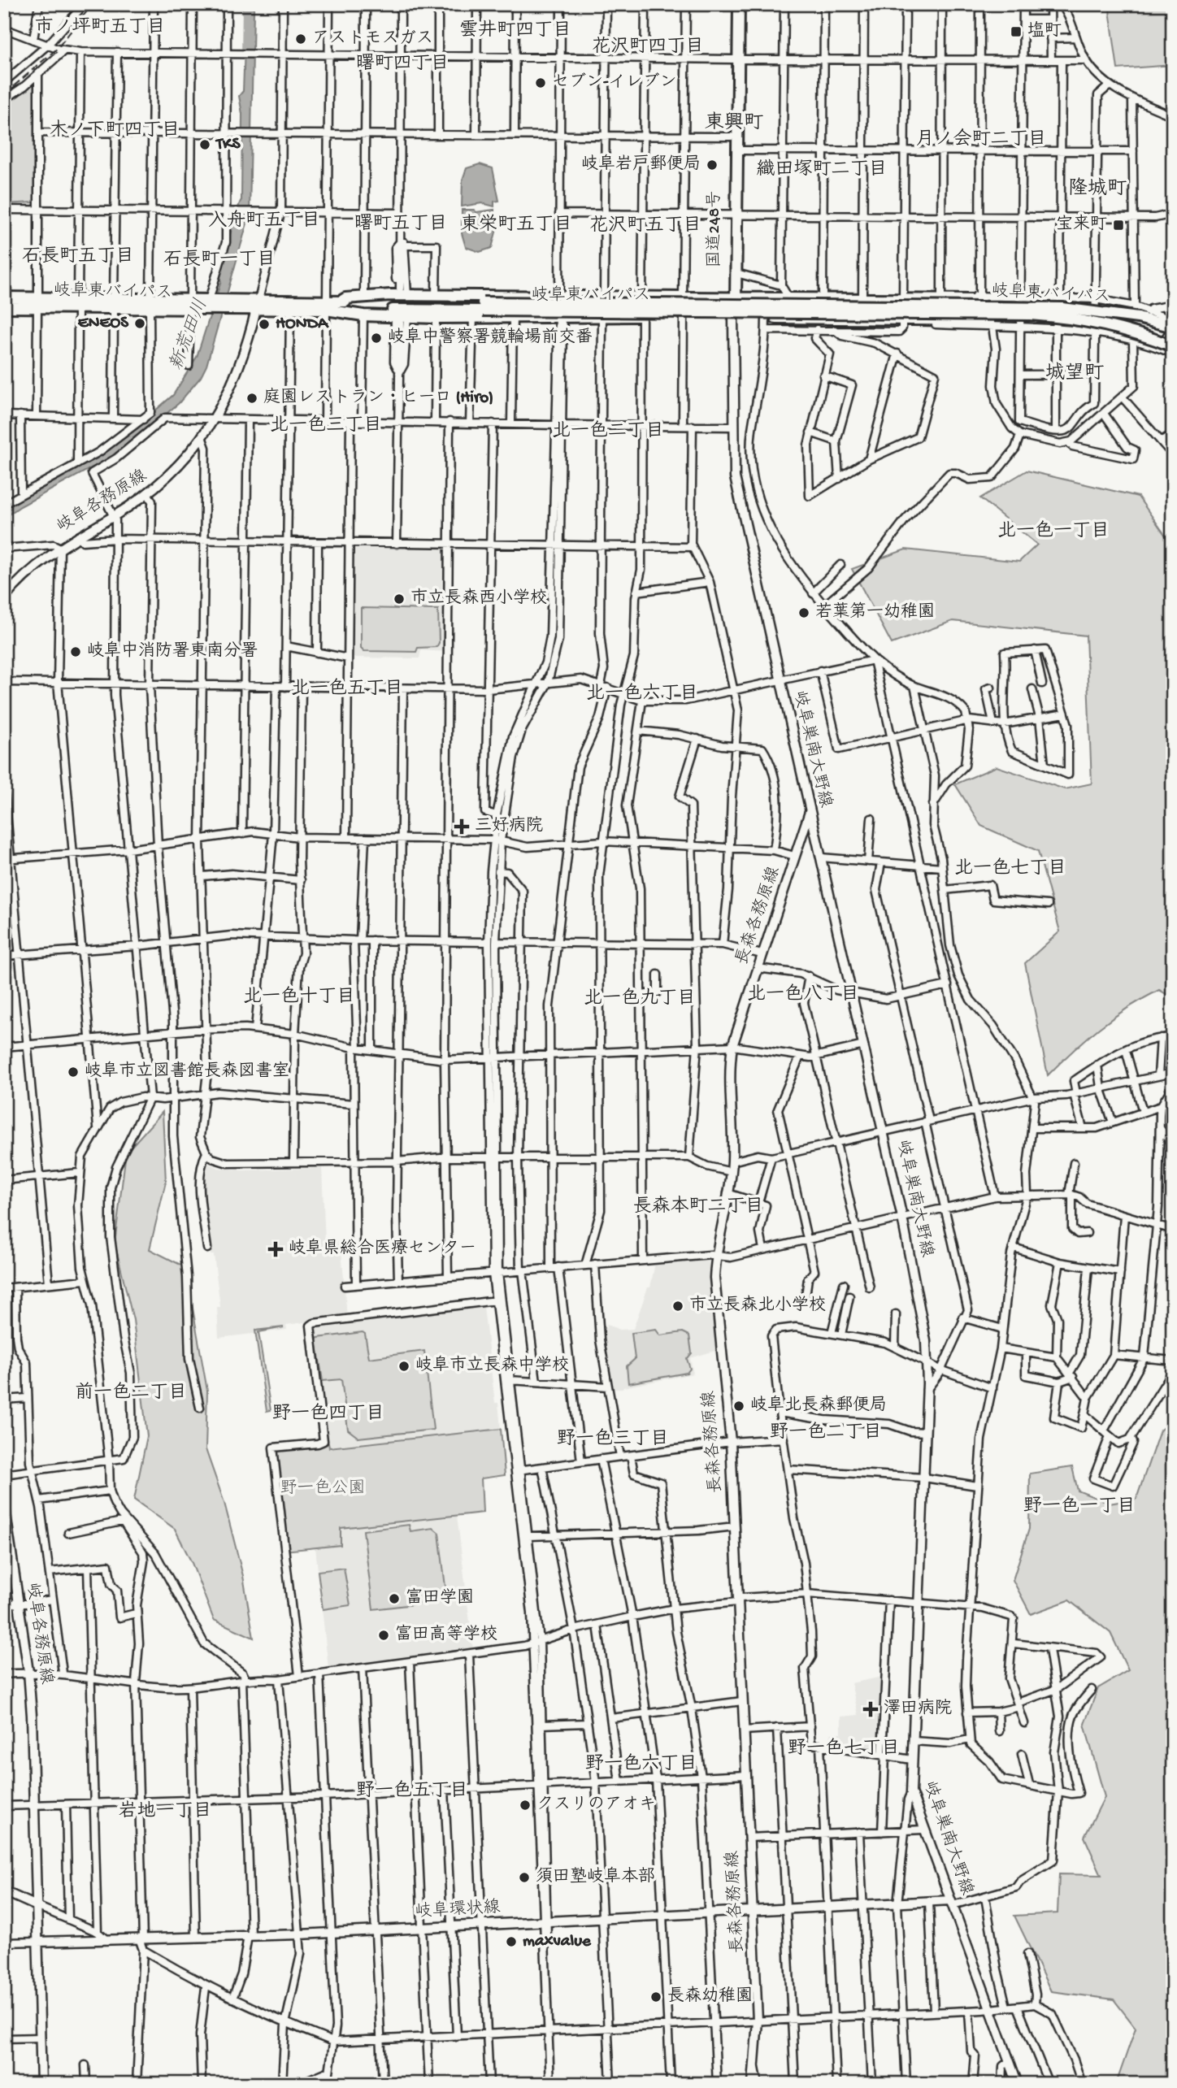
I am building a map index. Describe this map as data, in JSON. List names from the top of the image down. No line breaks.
{"streets":{"highway":["国道248号","岐阜東バイパス"],"main road":["岐阜各務原線","岐阜巣南大野線","長森各務原線","岐阜環状線"]},"crossings":[["岐阜東バイパス","岐阜各務原線"],["岐阜巣南大野線","長森各務原線"],["岐阜巣南大野線","岐阜環状線"],["長森各務原線","岐阜環状線"]],"districts":["市ノ坪町五丁目","雲井町四丁目","花沢町四丁目","曙町四丁目","東興町","木ノ下町四丁目","月ノ会町二丁目","織田塚町二丁目","隆城町","入舟町五丁目","曙町五丁目","東栄町五丁目","花沢町五丁目","石長町五丁目","石長町一丁目","城望町","北一色三丁目","北一色二丁目","北一色一丁目","北一色五丁目","北一色六丁目","北一色七丁目","北一色八丁目","北一色十丁目","北一色九丁目","長森本町二丁目","前一色二丁目","野一色四丁目","野一色二丁目","野一色三丁目","野一色一丁目","野一色七丁目","野一色六丁目","野一色五丁目","岩地一丁目"],"water":["新荒田川"],"parks":["野一色公園"],"places":{"transit":["塩町","宝来町"],"other":["アストモスガス","セブン-イレブン","TKS","岐阜岩戸郵便局","ENEOS","HONDA","岐阜中警察署競輪場前交番","庭園レストラン・ヒーロ (Hiro)","市立長森西小学校","若葉第一幼稚園","岐阜中消防署東南分署","岐阜市立図書館長森図書室","市立長森北小学校","岐阜市立長森中学校","岐阜北長森郵便局","富田学園","富田高等学校","クスリのアオキ","須田塾岐阜本部","maxvalue","長森幼稚園"],"health":["三好病院","岐阜県総合医療センター","澤田病院"]}}
